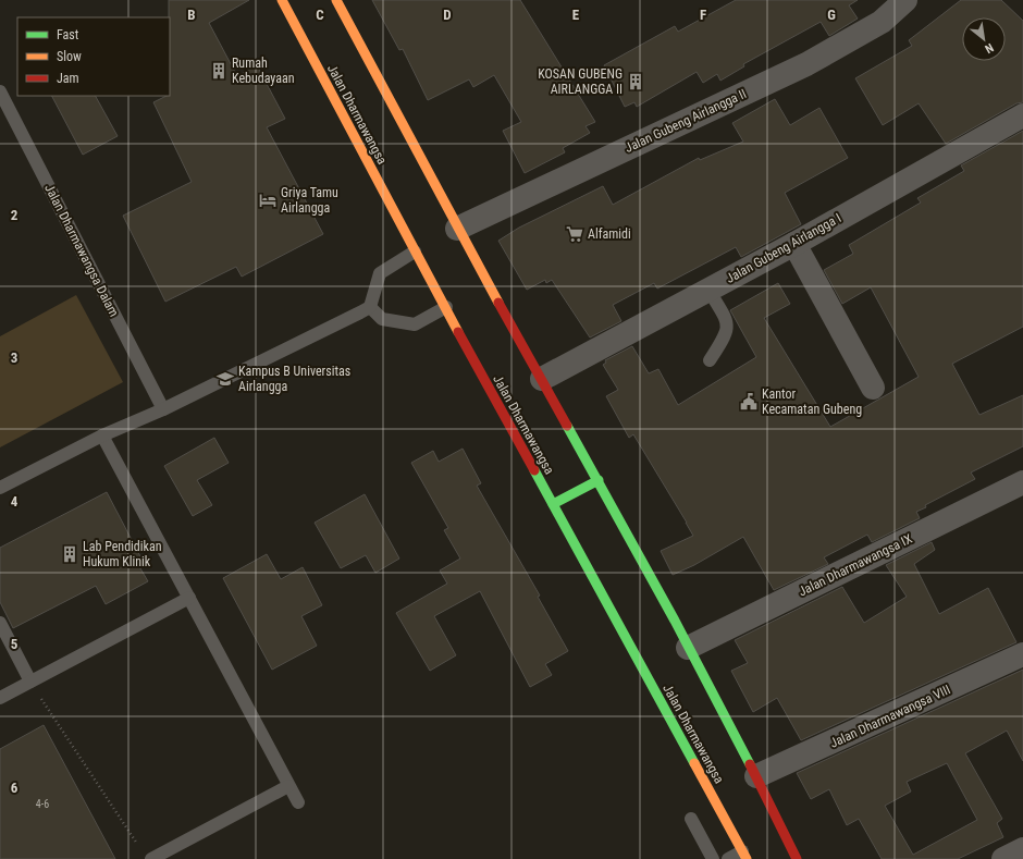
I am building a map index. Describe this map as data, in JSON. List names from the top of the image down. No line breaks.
{"streets":{"main road":["Jalan Dharmawangsa"],"street":["Jalan Gubeng Airlangga II","Jalan Gubeng Airlangga I","Jalan Dharmawangsa IX","Jalan Dharmawangsa VIII"],"lane":["Jalan Dharmawangsa Dalam"]},"places":{"building":["Rumah Kebudayaan","KOSAN GUBENG AIRLANGGA II","Lab Pendidikan Hukum Klinik"],"hotel":["Griya Tamu Airlangga"],"supermarket":["Alfamidi"],"school or university":["Kampus B Universitas Airlangga"],"public building":["Kantor Kecamatan Gubeng"]},"house_numbers":["4-6"],"legend":["Fast","Slow","Jam"],"north":"bottom right","grid":{"columns":["B","C","D","E","F","G"],"rows":["2","3","4","5","6"]}}
